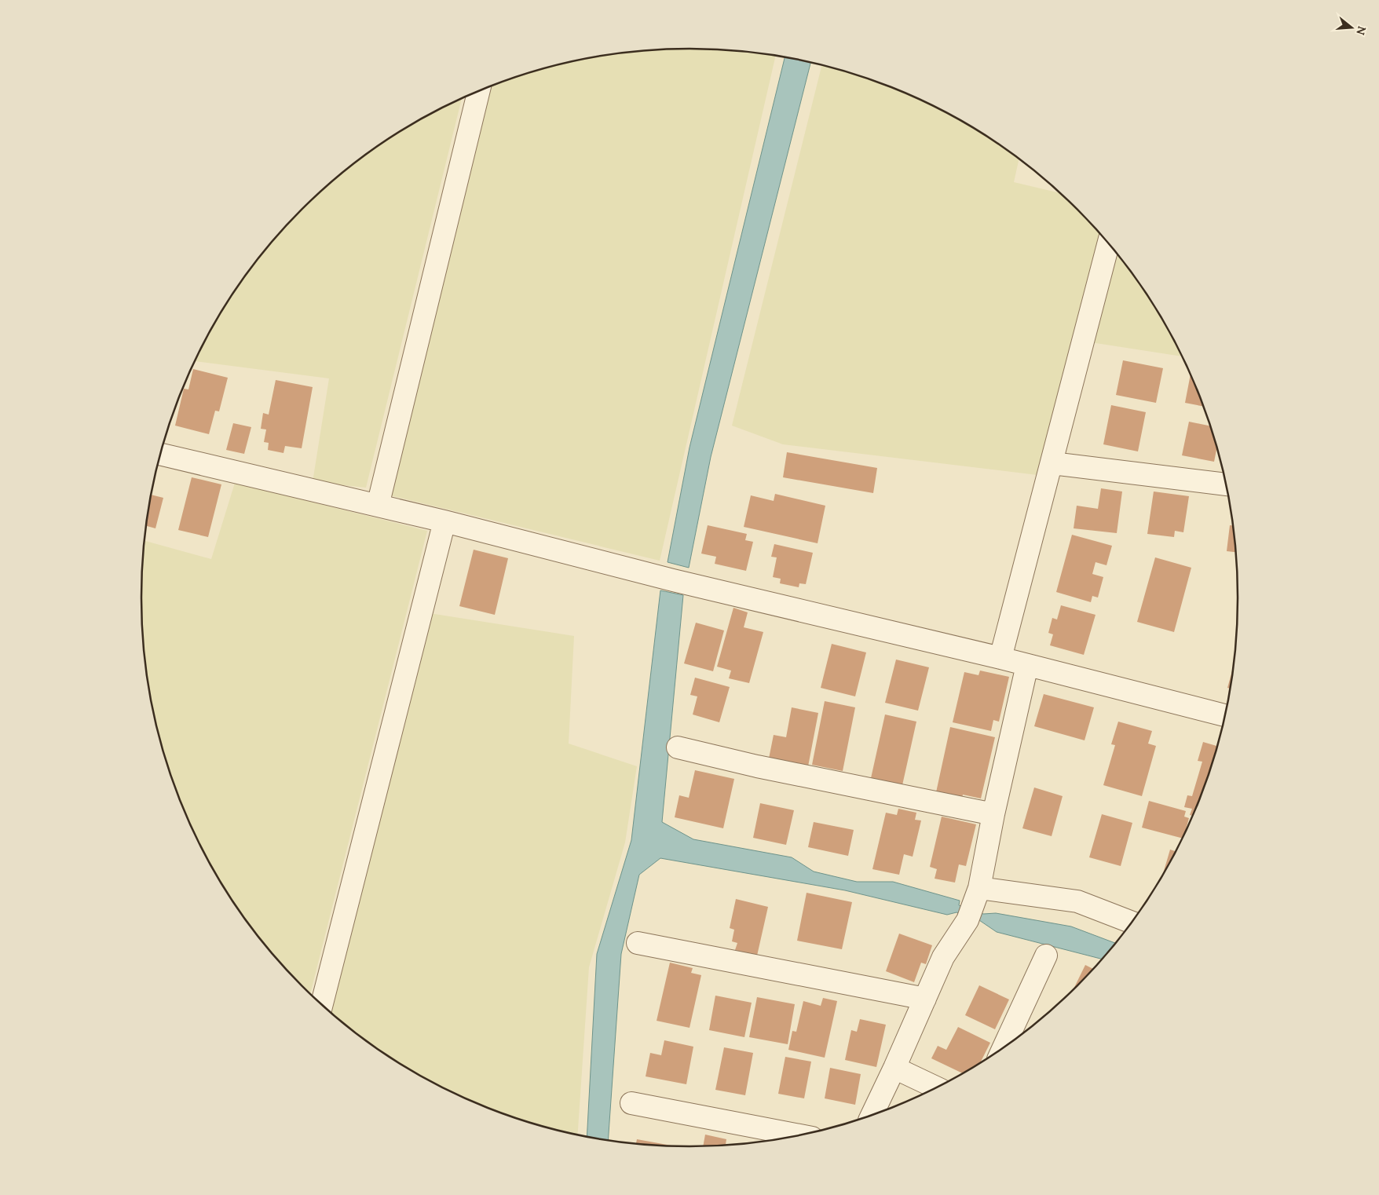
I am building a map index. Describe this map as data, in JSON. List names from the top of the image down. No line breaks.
{"north":"right"}
